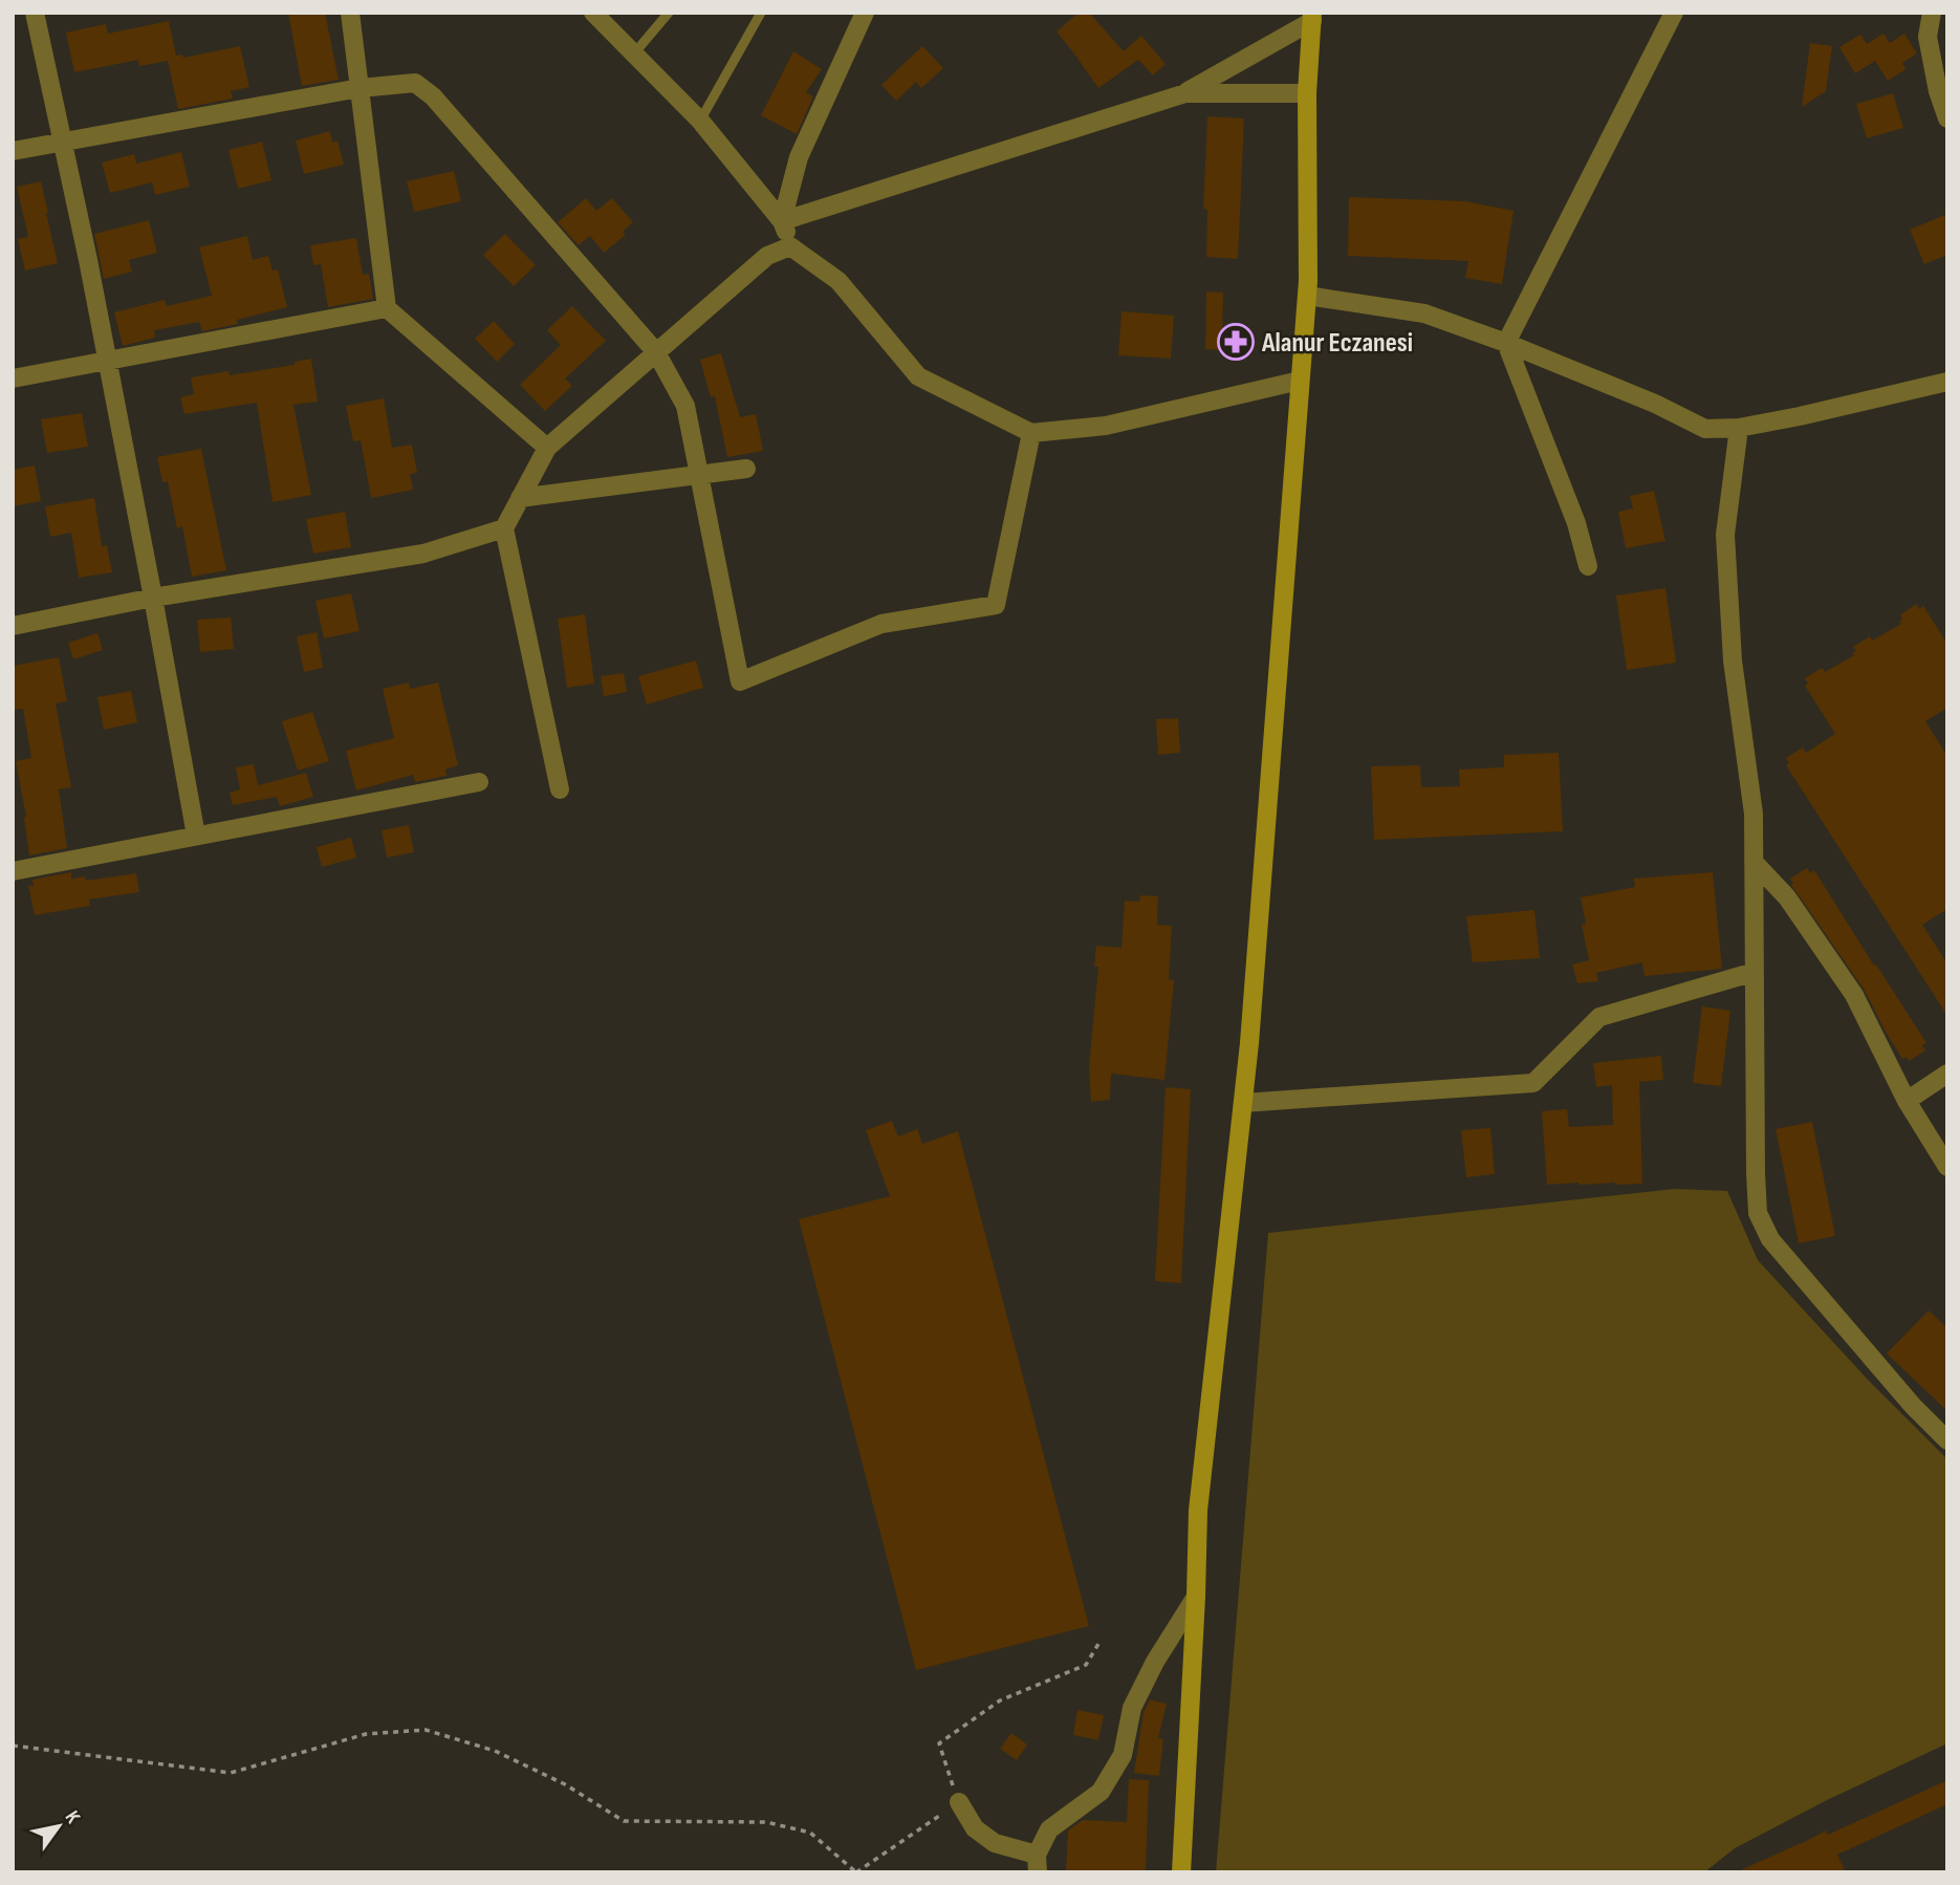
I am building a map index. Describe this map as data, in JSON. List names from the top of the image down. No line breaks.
{"places":{"pharmacy":["Alanur Eczanesi"]},"north":"top right"}
